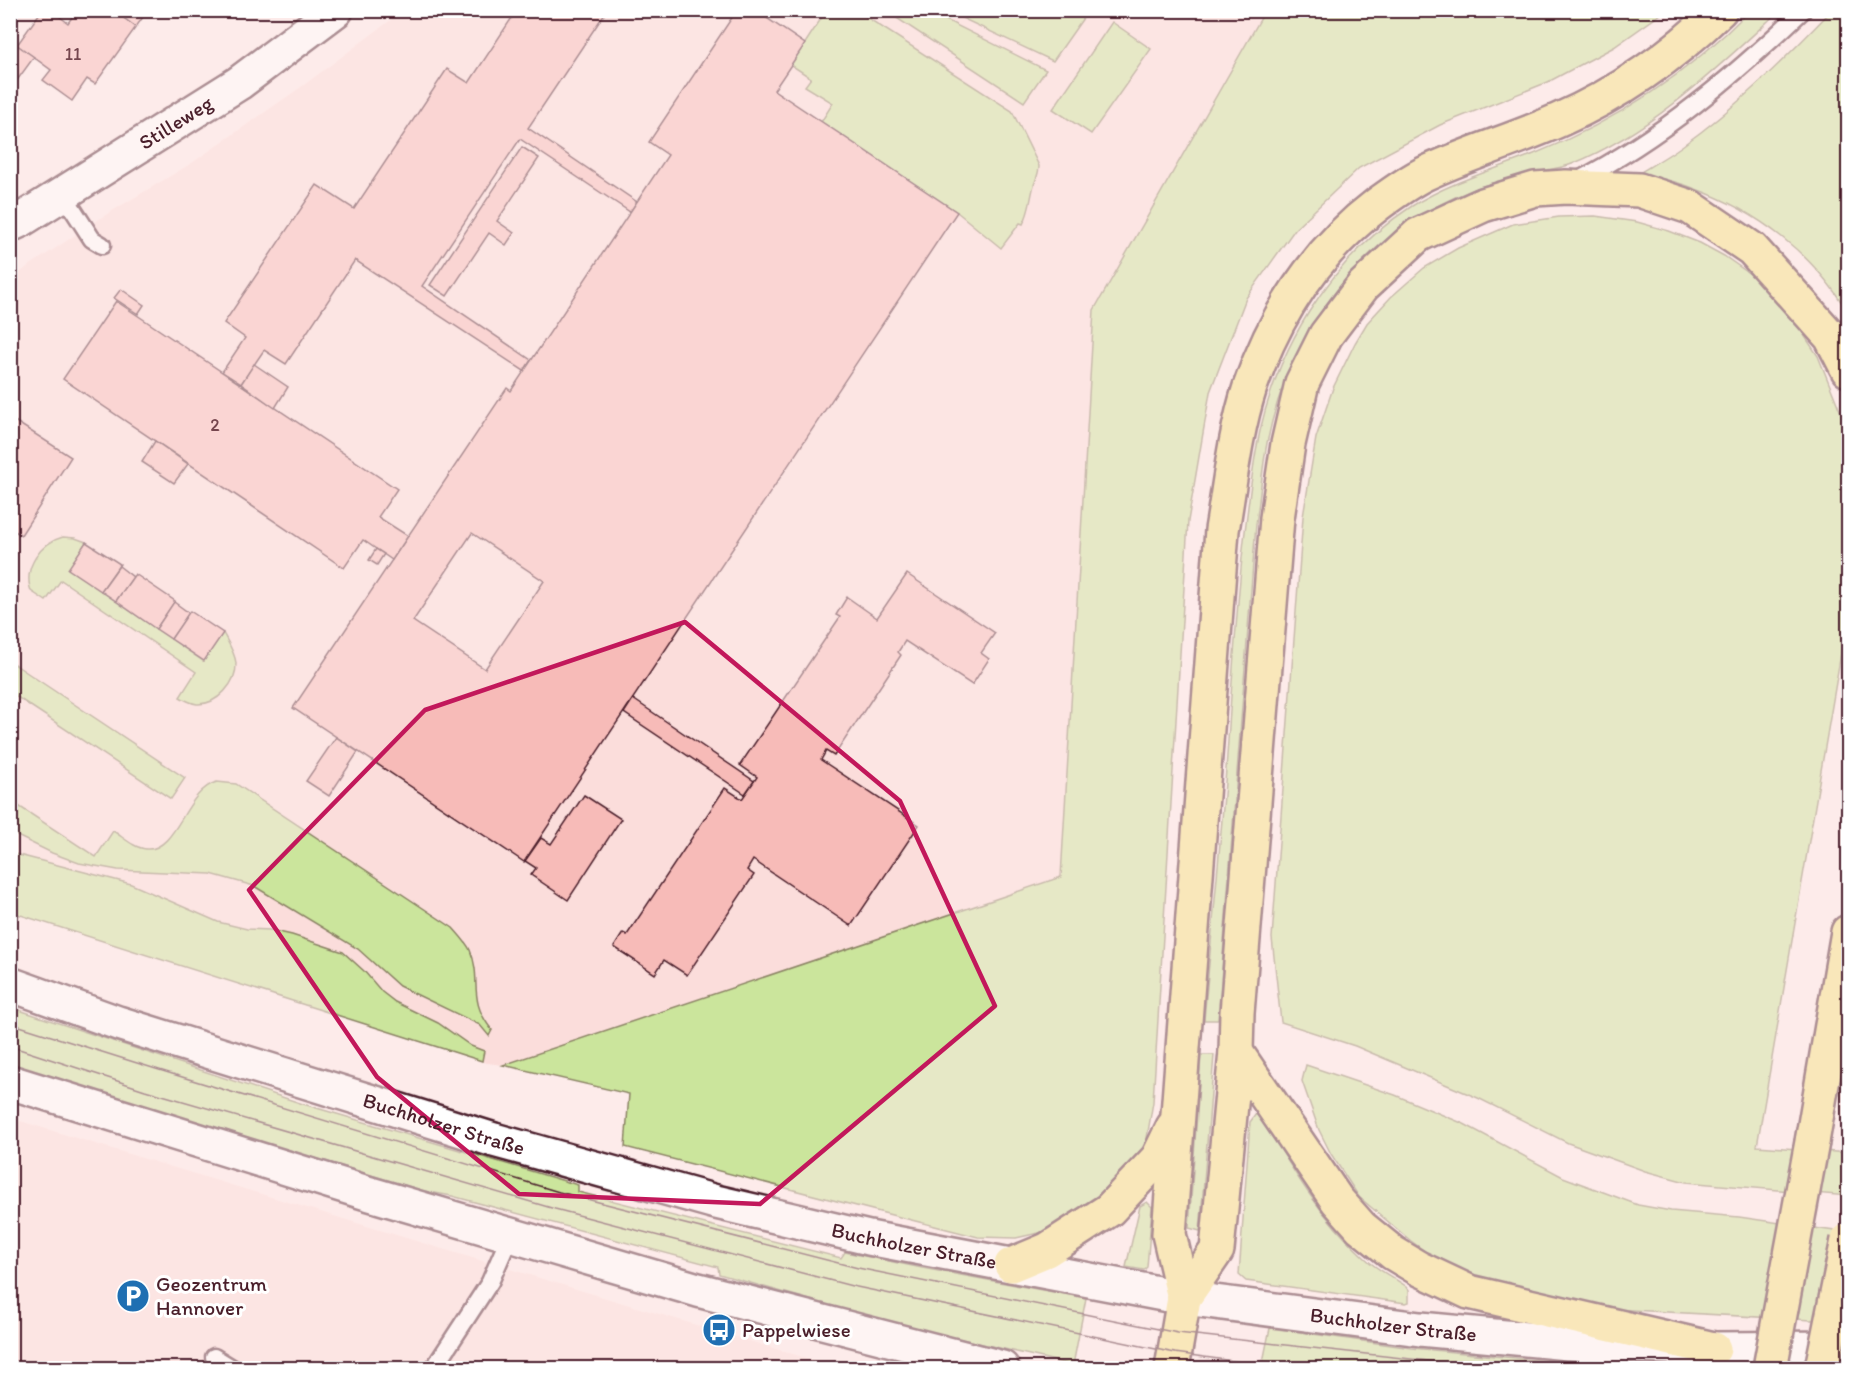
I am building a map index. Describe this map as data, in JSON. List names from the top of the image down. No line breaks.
{"streets":{"main road":["Stilleweg","Buchholzer Straße"]},"places":{"parking":["Geozentrum Hannover"],"bus stop":["Pappelwiese"]},"house_numbers":["11","2"]}
